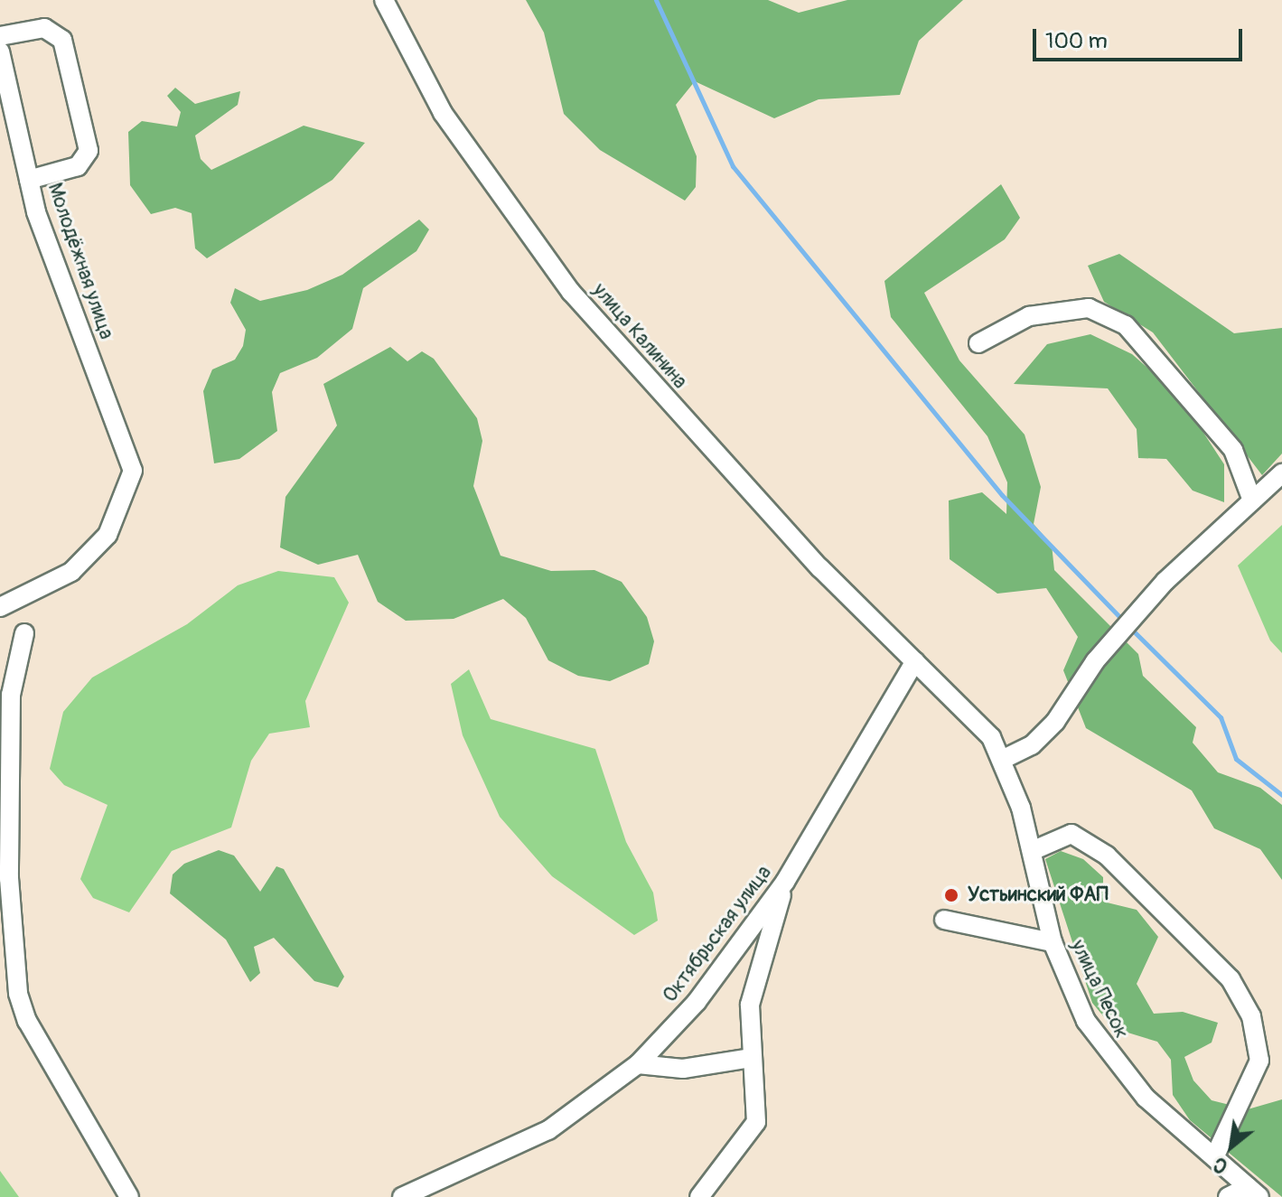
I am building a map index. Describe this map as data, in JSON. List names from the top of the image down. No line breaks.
{"streets":{"street":["Молодёжная улица","улица Калинина","Октябрьская улица","улица Песок"]},"crossings":[["улица Калинина","Октябрьская улица"],["улица Калинина","улица Песок"],["Октябрьская улица","улица Песок"]],"places":["Устьинский ФАП"],"scale_bar":"100 m","north":"bottom left"}
